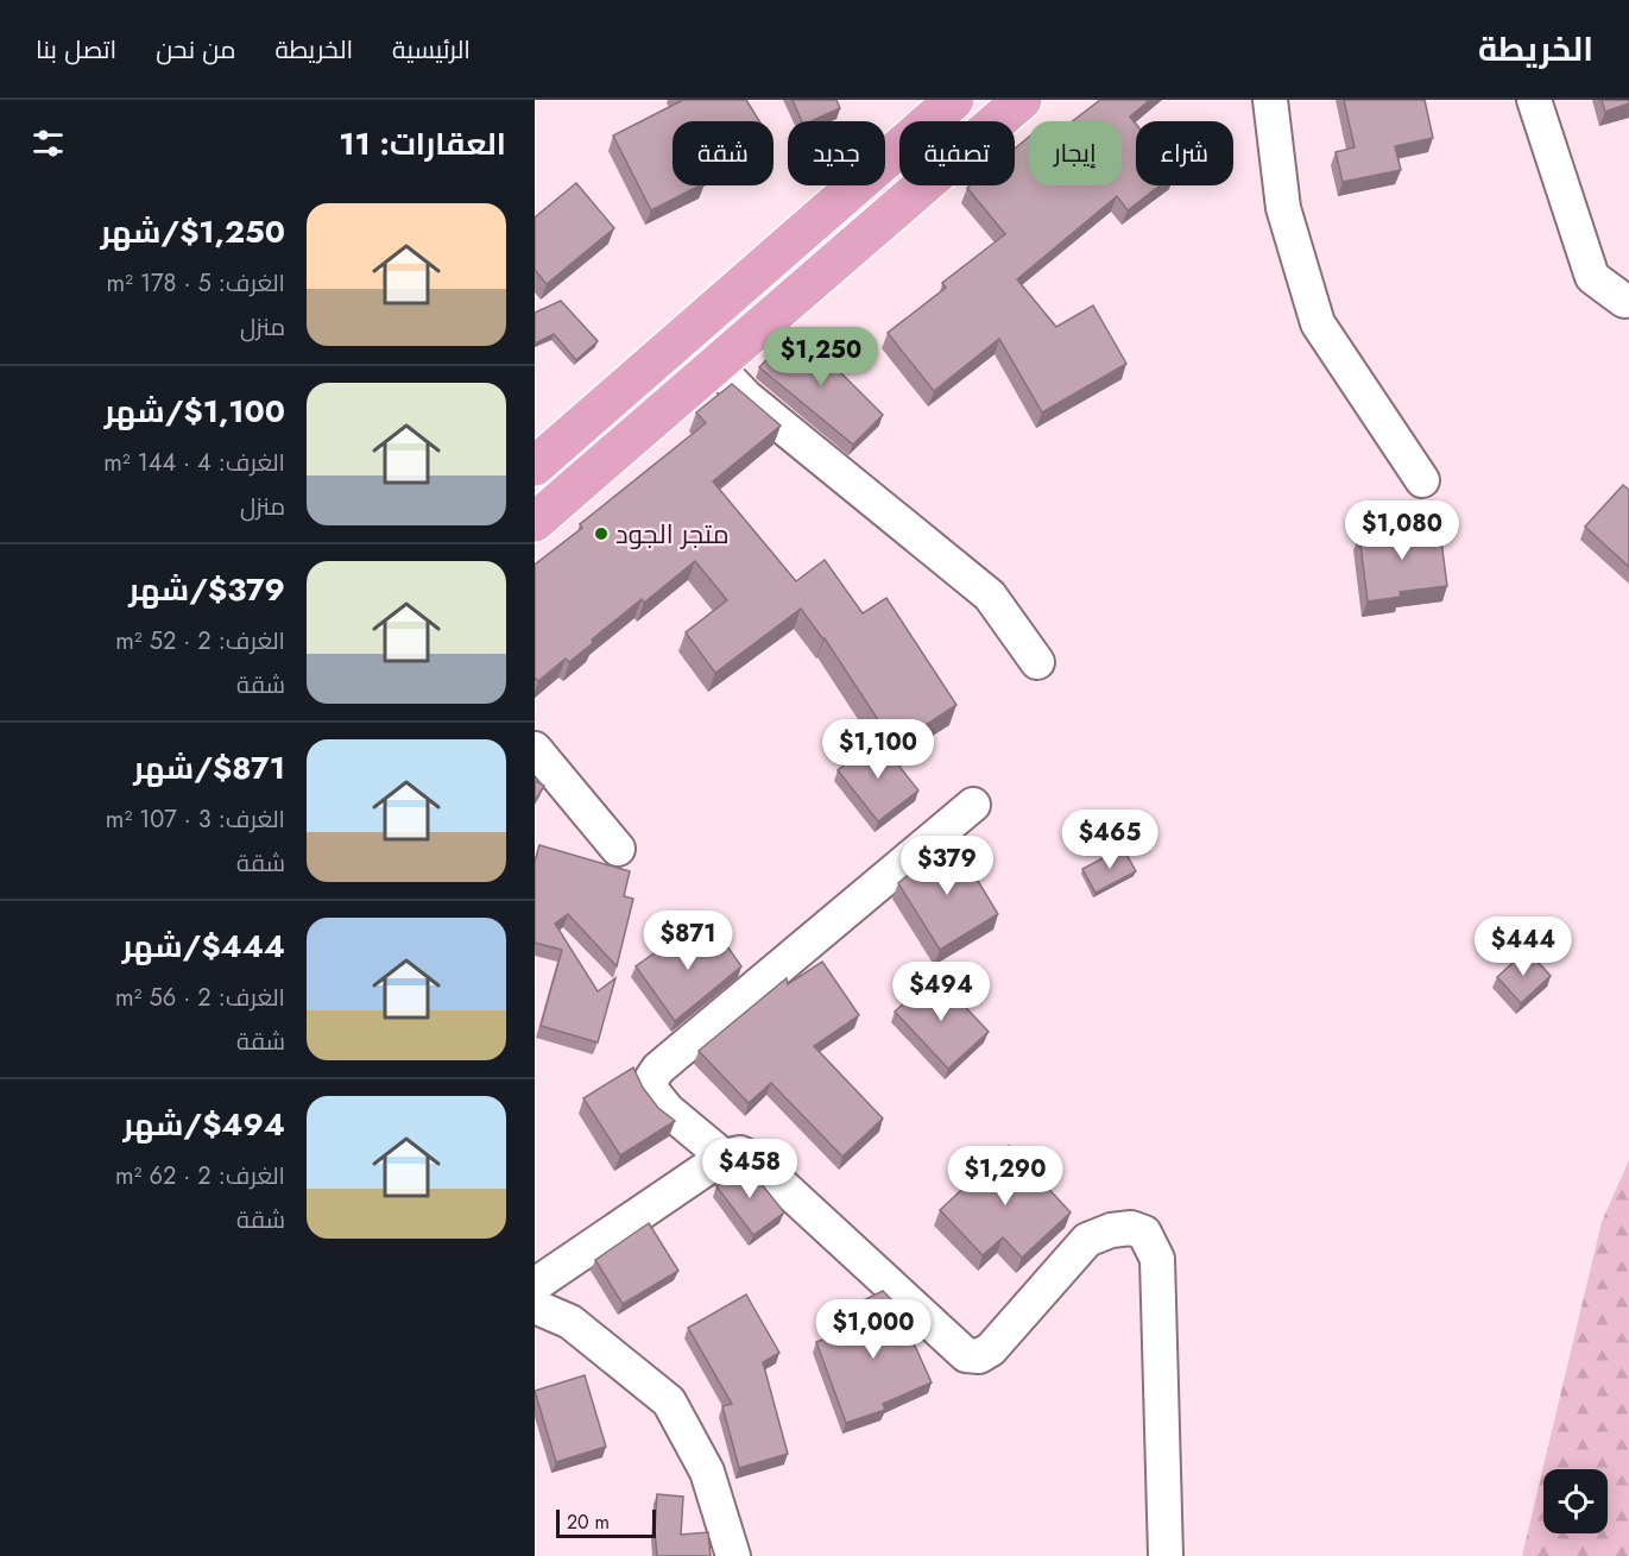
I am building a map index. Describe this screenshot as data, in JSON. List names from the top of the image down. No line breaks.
{"places":["متجر الجود"],"scale_bar":"20 m","page":{"header":"الخريطة","nav":["الرئيسية","الخريطة","من نحن","اتصل بنا"],"heading":"العقارات: 11","chip":["شراء","إيجار","تصفية","جديد","شقة"],"list":[{"name":"$1,250/شهر","note":"الغرف: 5 · 178 m² · منزل"},{"name":"$1,100/شهر","note":"الغرف: 4 · 144 m² · منزل"},{"name":"$379/شهر","note":"الغرف: 2 · 52 m² · شقة"},{"name":"$871/شهر","note":"الغرف: 3 · 107 m² · شقة"},{"name":"$444/شهر","note":"الغرف: 2 · 56 m² · شقة"},{"name":"$494/شهر","note":"الغرف: 2 · 62 m² · شقة"}],"price":["$1,250","$1,080","$1,100","$465","$379","$871","$444","$494","$458","$1,290","$1,000"],"scale":"20 m"}}
